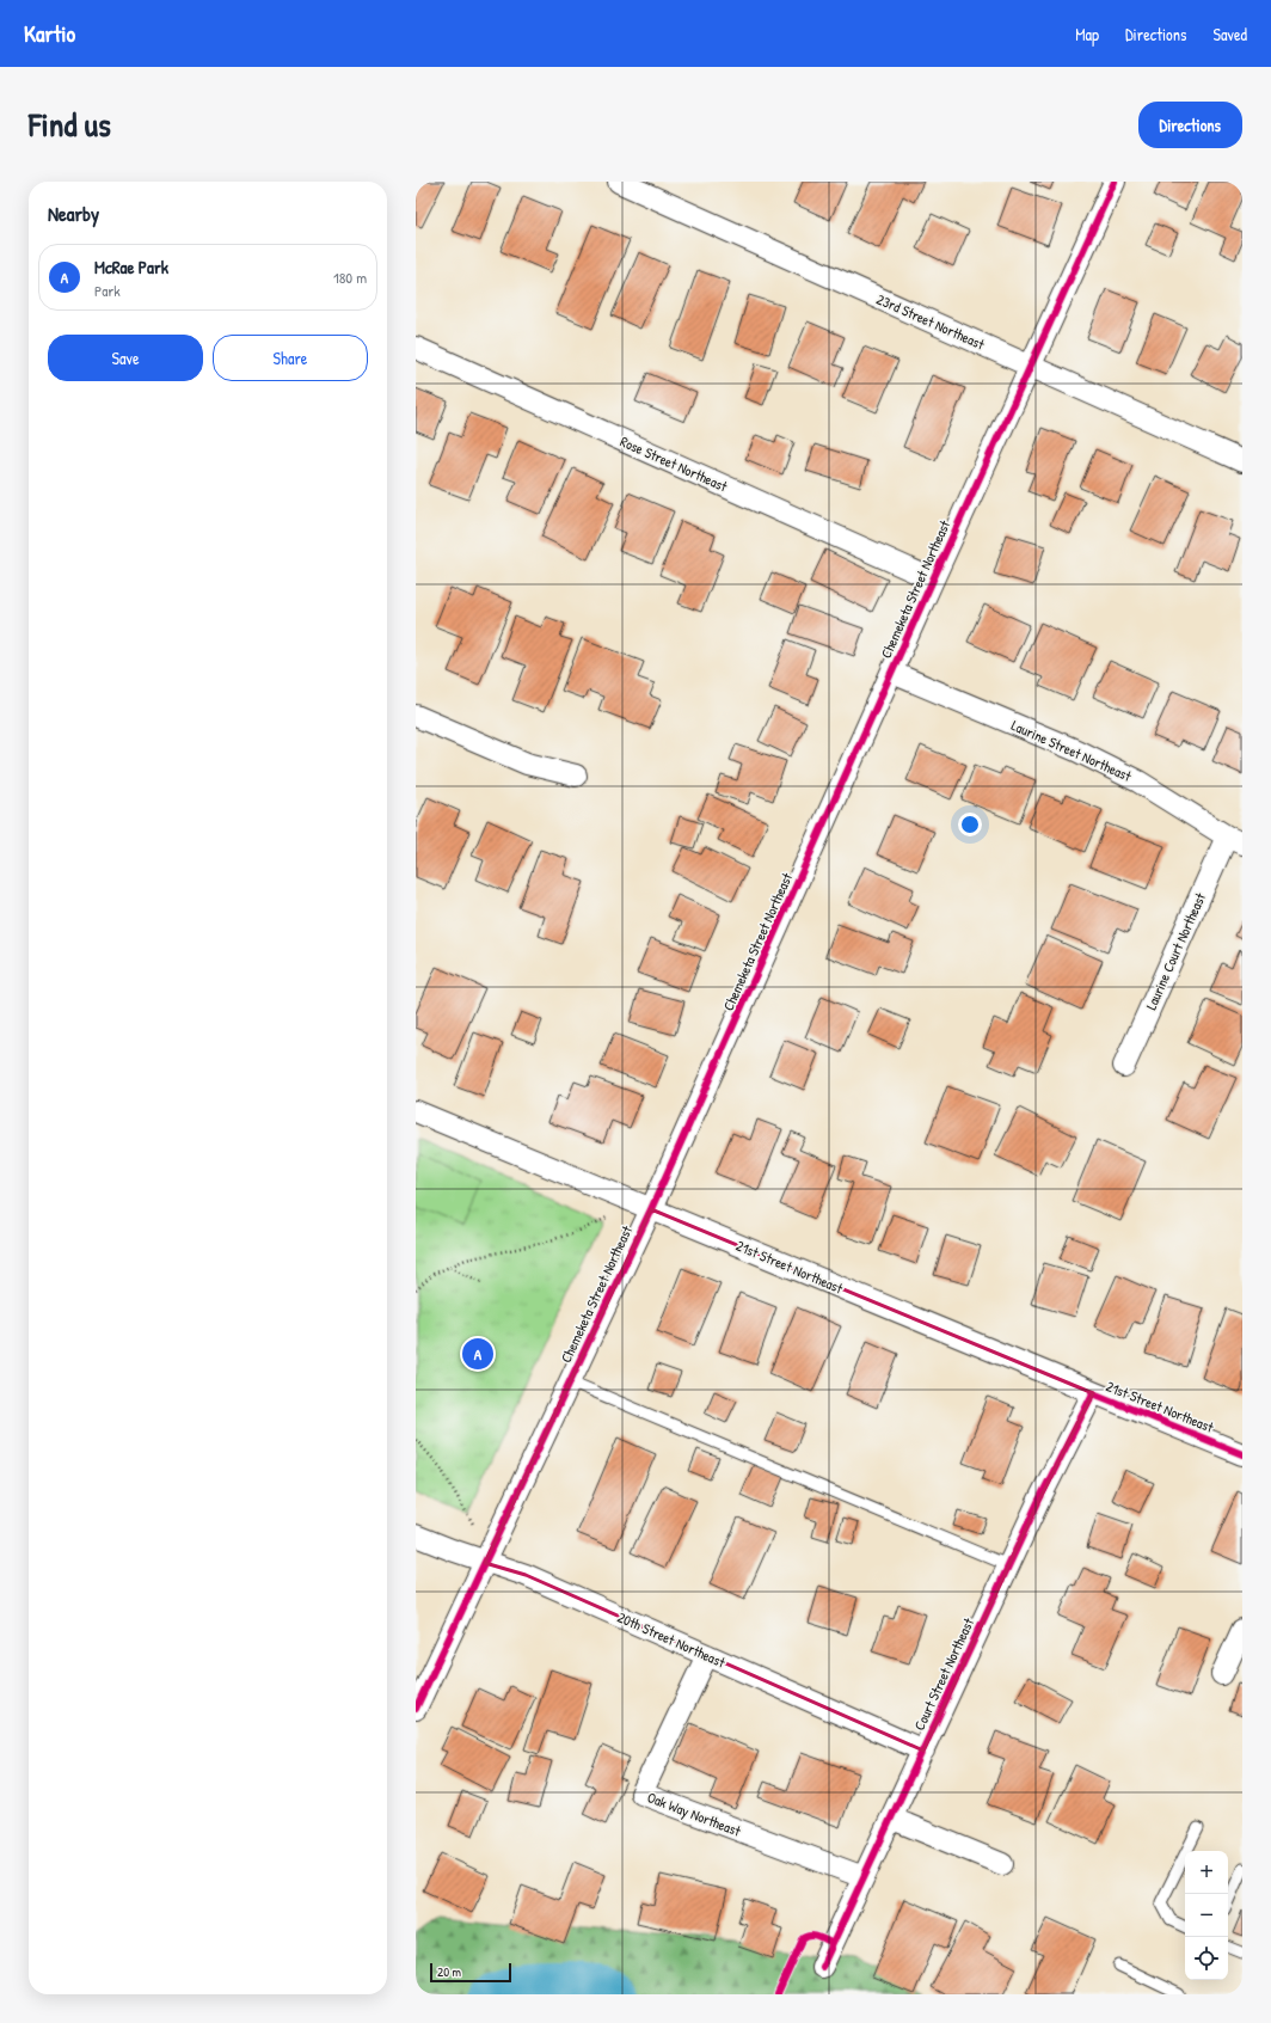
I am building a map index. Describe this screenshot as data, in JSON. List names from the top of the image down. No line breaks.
{"streets":{"street":["23rd Street Northeast","Rose Street Northeast","Chemeketa Street Northeast","Laurine Street Northeast","Laurine Court Northeast","21st Street Northeast","20th Street Northeast","Court Street Northeast","Oak Way Northeast"]},"crossings":[["23rd Street Northeast","Chemeketa Street Northeast"],["Rose Street Northeast","Chemeketa Street Northeast"],["Chemeketa Street Northeast","Laurine Street Northeast"],["Chemeketa Street Northeast","21st Street Northeast"],["Chemeketa Street Northeast","20th Street Northeast"],["Laurine Street Northeast","Laurine Court Northeast"],["21st Street Northeast","Court Street Northeast"],["20th Street Northeast","Court Street Northeast"],["20th Street Northeast","Oak Way Northeast"],["Court Street Northeast","Oak Way Northeast"]],"scale_bar":"20 m","page":{"header":"Kartio","nav":["Map","Directions","Saved"],"title":"Find us","buttons":["Directions",["Save","Share"]],"heading":"Nearby","list":[{"mark":"A","name":"McRae Park","note":"Park","value":"180 m"}],"pins":"A","map_buttons":["+","−"],"scale":"20 m"}}
